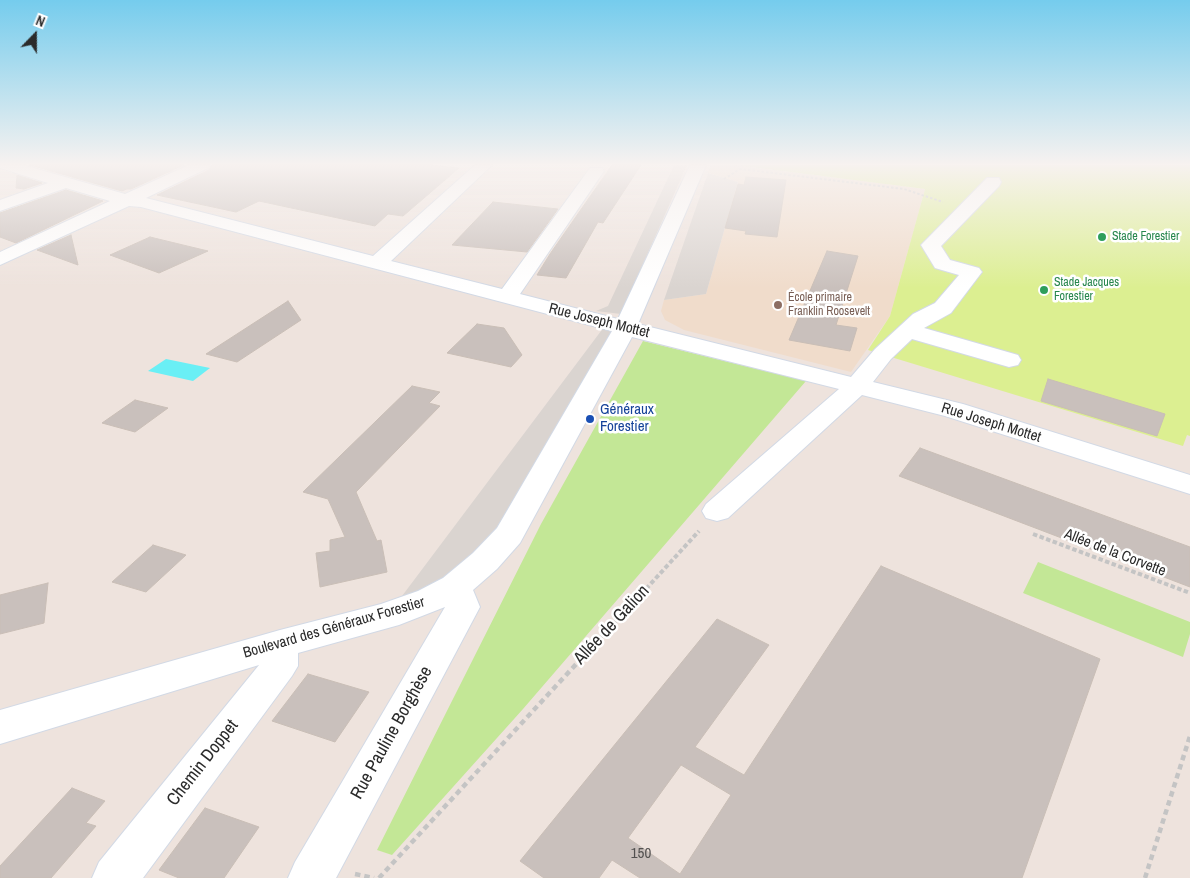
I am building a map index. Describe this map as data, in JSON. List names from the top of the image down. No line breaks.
{"streets":{"street":["Rue Joseph Mottet","Boulevard des Généraux Forestier","Rue Pauline Borghèse","Chemin Doppet"],"path":["Allée de la Corvette","Allée de Galion"]},"crossings":[["Rue Joseph Mottet","Boulevard des Généraux Forestier"],["Boulevard des Généraux Forestier","Rue Pauline Borghèse"],["Boulevard des Généraux Forestier","Chemin Doppet"]],"places":["Stade Forestier","Stade Jacques Forestier","École primaire Franklin Roosevelt","Généraux Forestier"],"house_numbers":["150"],"north":"top"}
